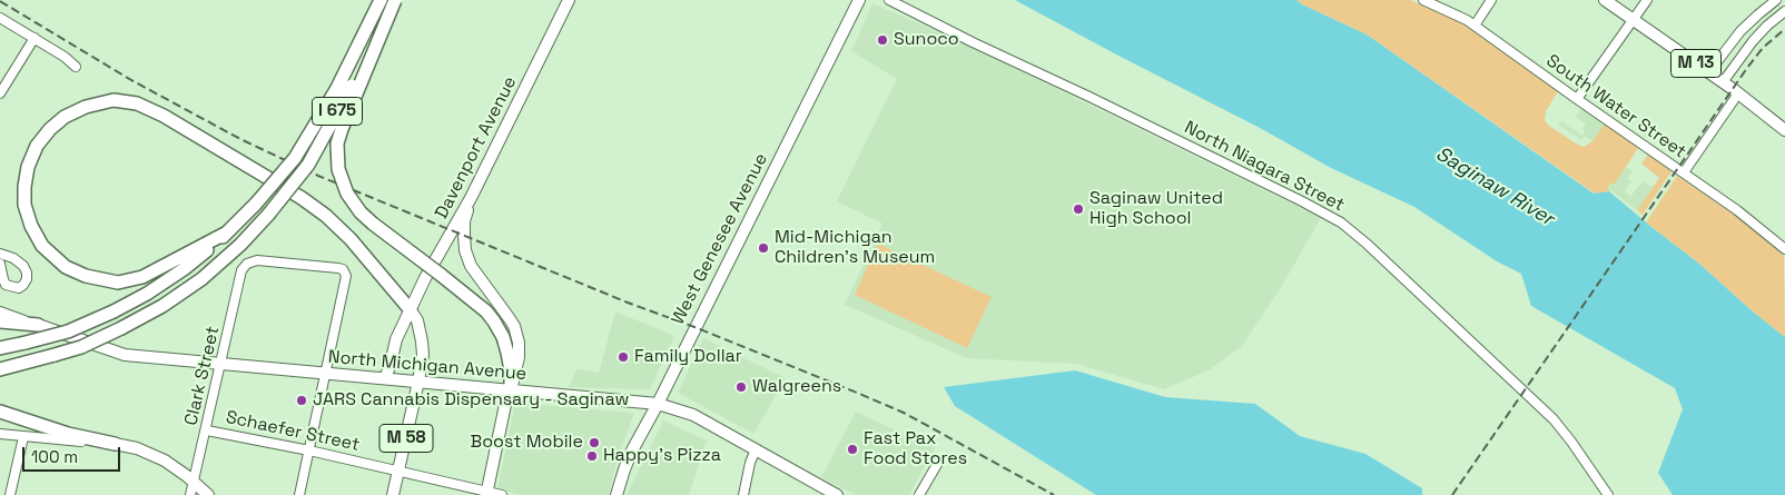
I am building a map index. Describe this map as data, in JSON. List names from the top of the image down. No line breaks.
{"streets":{"highway":["I 675"],"main road":["M 13","Davenport Avenue","West Genesee Avenue","North Michigan Avenue","M 58"],"street":["South Water Street","North Niagara Street","Clark Street","Schaefer Street"]},"crossings":[["Davenport Avenue","North Michigan Avenue"],["Davenport Avenue","M 58"],["West Genesee Avenue","North Michigan Avenue"],["North Michigan Avenue","Clark Street"],["North Michigan Avenue","M 58"],["Clark Street","Schaefer Street"],["Schaefer Street","M 58"]],"water":["Saginaw River"],"places":["Sunoco","Saginaw United High School","Mid-Michigan Children's Museum","Family Dollar","Walgreens","JARS Cannabis Dispensary - Saginaw","Boost Mobile","Fast Pax Food Stores","Happy's Pizza"],"scale_bar":"100 m"}
